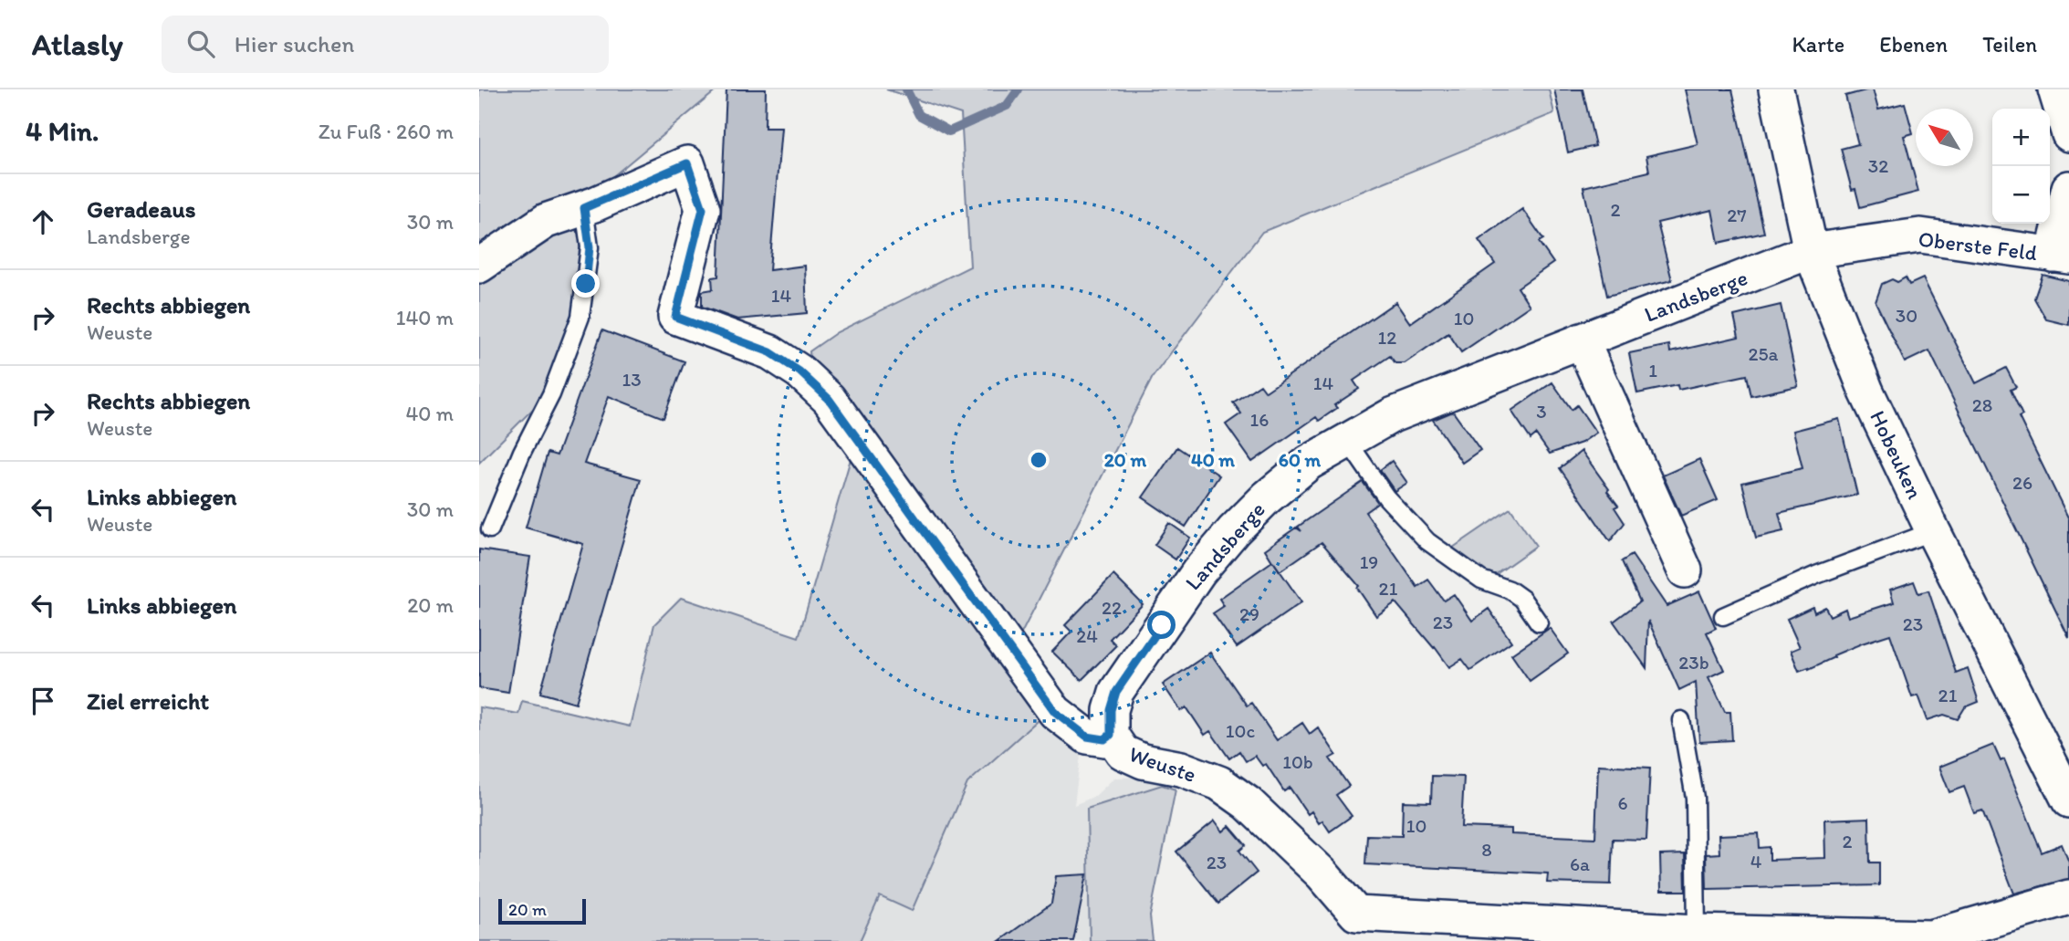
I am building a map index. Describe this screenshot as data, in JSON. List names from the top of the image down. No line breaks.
{"streets":{"street":["Oberste Feld","Landsberge","Hobeuken","Weuste"]},"crossings":[["Oberste Feld","Landsberge"],["Oberste Feld","Hobeuken"],["Landsberge","Hobeuken"],["Landsberge","Weuste"]],"house_numbers":["32","2","27","14","30","10","12","25a","1","13","14","28","3","16","26","19","21","22","29","23","23","24","23b","21","10c","10b","6","10","2","8","4","23","6a"],"scale_bar":"20 m","north":"top left","page":{"header":"Atlasly","search":"Hier suchen","nav":["Karte","Ebenen","Teilen"],"heading":["4 Min.","Zu Fuß · 260 m"],"map_buttons":["+","−"],"list":[["Geradeaus","Landsberge","30 m"],["Rechts abbiegen","Weuste","140 m"],["Rechts abbiegen","Weuste","40 m"],["Links abbiegen","Weuste","30 m"],["Links abbiegen","20 m"],"Ziel erreicht"],"scale":"20 m"},"rings":["20 m","40 m","60 m"]}
